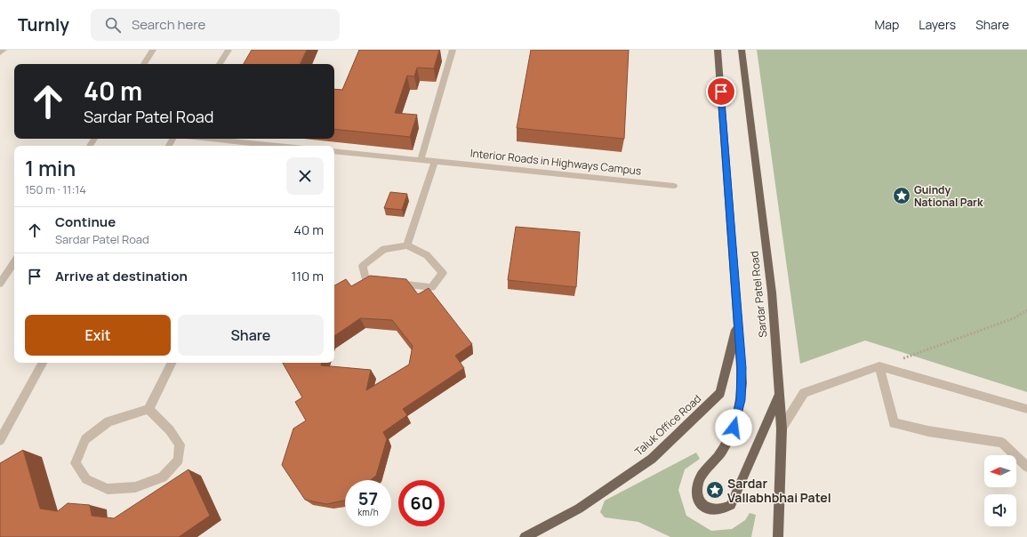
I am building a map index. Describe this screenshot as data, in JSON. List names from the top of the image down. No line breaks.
{"streets":{"main road":["Sardar Patel Road","Taluk Office Road"],"lane":["Interior Roads in Highways Campus"]},"crossings":[["Sardar Patel Road","Taluk Office Road"]],"places":{"place":["Guindy National Park","Sardar Vallabhbhai Patel"]},"north":"left","page":{"header":"Turnly","search":"Search here","nav":["Map","Layers","Share"],"turn":["40 m","Sardar Patel Road"],"heading":["1 min","150 m · 11:14"],"list":[{"name":"Continue","note":"Sardar Patel Road","value":"40 m"},{"name":"Arrive at destination","value":"110 m"}],"buttons":["Exit","Share"],"speed":"57 km/h","limit":"60"}}
